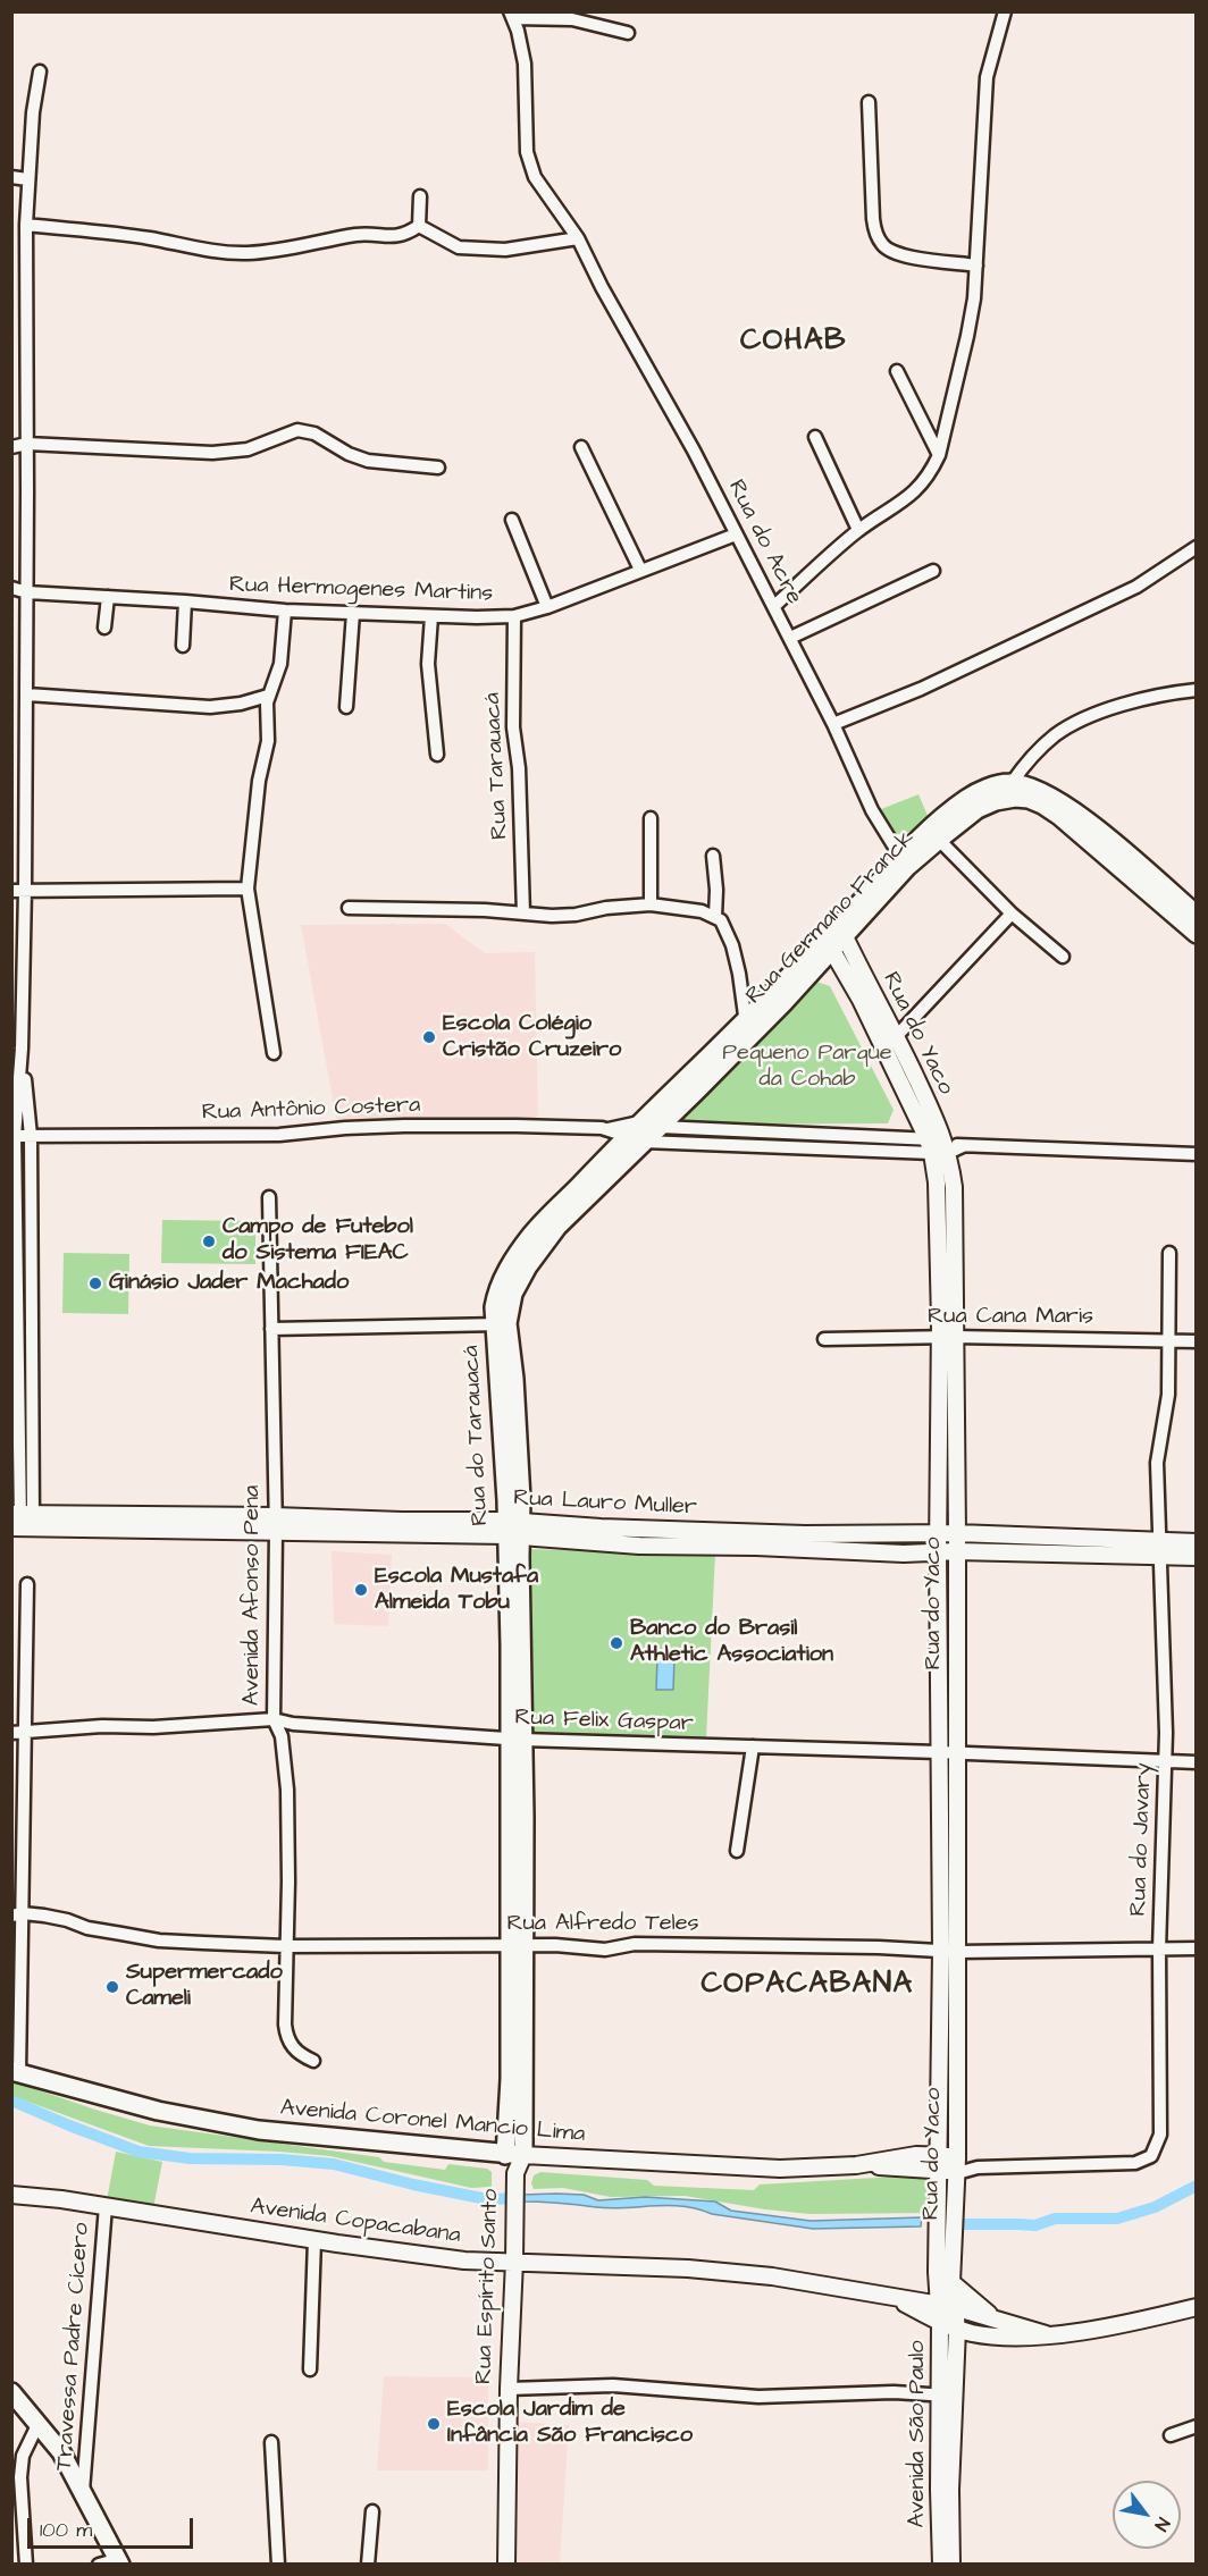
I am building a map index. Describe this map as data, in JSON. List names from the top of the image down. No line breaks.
{"streets":{"main road":["Rua Germano Franck","Rua do Tarauacá","Avenida Coronel Mancio Lima"],"street":["Rua do Acre","Rua Hermogenes Martins","Rua Tarauacá","Rua do Yaco","Rua Antônio Costera","Rua Cana Maris","Rua Lauro Muller","Avenida Afonso Pena","Rua Felix Gaspar","Rua do Javary","Rua Alfredo Teles","Avenida Copacabana","Rua Espírito Santo","Travessa Padre Cícero","Avenida São Paulo"]},"crossings":[["Rua do Acre","Rua Hermogenes Martins"],["Rua do Acre","Rua Germano Franck"],["Rua Hermogenes Martins","Rua Tarauacá"],["Rua Germano Franck","Rua do Yaco"],["Rua Germano Franck","Rua do Tarauacá"],["Rua do Yaco","Rua Antônio Costera"],["Rua do Yaco","Rua Cana Maris"],["Rua do Yaco","Rua Lauro Muller"],["Rua do Yaco","Rua Felix Gaspar"],["Rua do Yaco","Rua Alfredo Teles"],["Rua do Yaco","Avenida Coronel Mancio Lima"],["Rua do Yaco","Avenida Copacabana"],["Rua do Yaco","Avenida São Paulo"],["Rua Antônio Costera","Rua do Tarauacá"],["Rua Cana Maris","Rua do Javary"],["Rua do Tarauacá","Rua Lauro Muller"],["Rua do Tarauacá","Rua Felix Gaspar"],["Rua do Tarauacá","Rua Alfredo Teles"],["Rua Lauro Muller","Avenida Afonso Pena"],["Rua Lauro Muller","Rua do Javary"],["Avenida Afonso Pena","Rua Felix Gaspar"],["Avenida Afonso Pena","Rua Alfredo Teles"],["Rua Felix Gaspar","Rua do Javary"],["Rua do Javary","Rua Alfredo Teles"],["Rua do Javary","Avenida Coronel Mancio Lima"],["Avenida Coronel Mancio Lima","Rua Espírito Santo"],["Avenida Copacabana","Rua Espírito Santo"],["Avenida Copacabana","Travessa Padre Cícero"],["Avenida Copacabana","Avenida São Paulo"]],"districts":["COHAB","COPACABANA"],"parks":["Pequeno Parque da Cohab"],"places":["Escola Colégio Cristão Cruzeiro","Campo de Futebol do Sistema FIEAC","Ginásio Jader Machado","Escola Mustafa Almeida Tobu","Banco do Brasil Athletic Association","Supermercado Cameli","Escola Jardim de Infância São Francisco"],"scale_bar":"100 m","north":"bottom right"}
